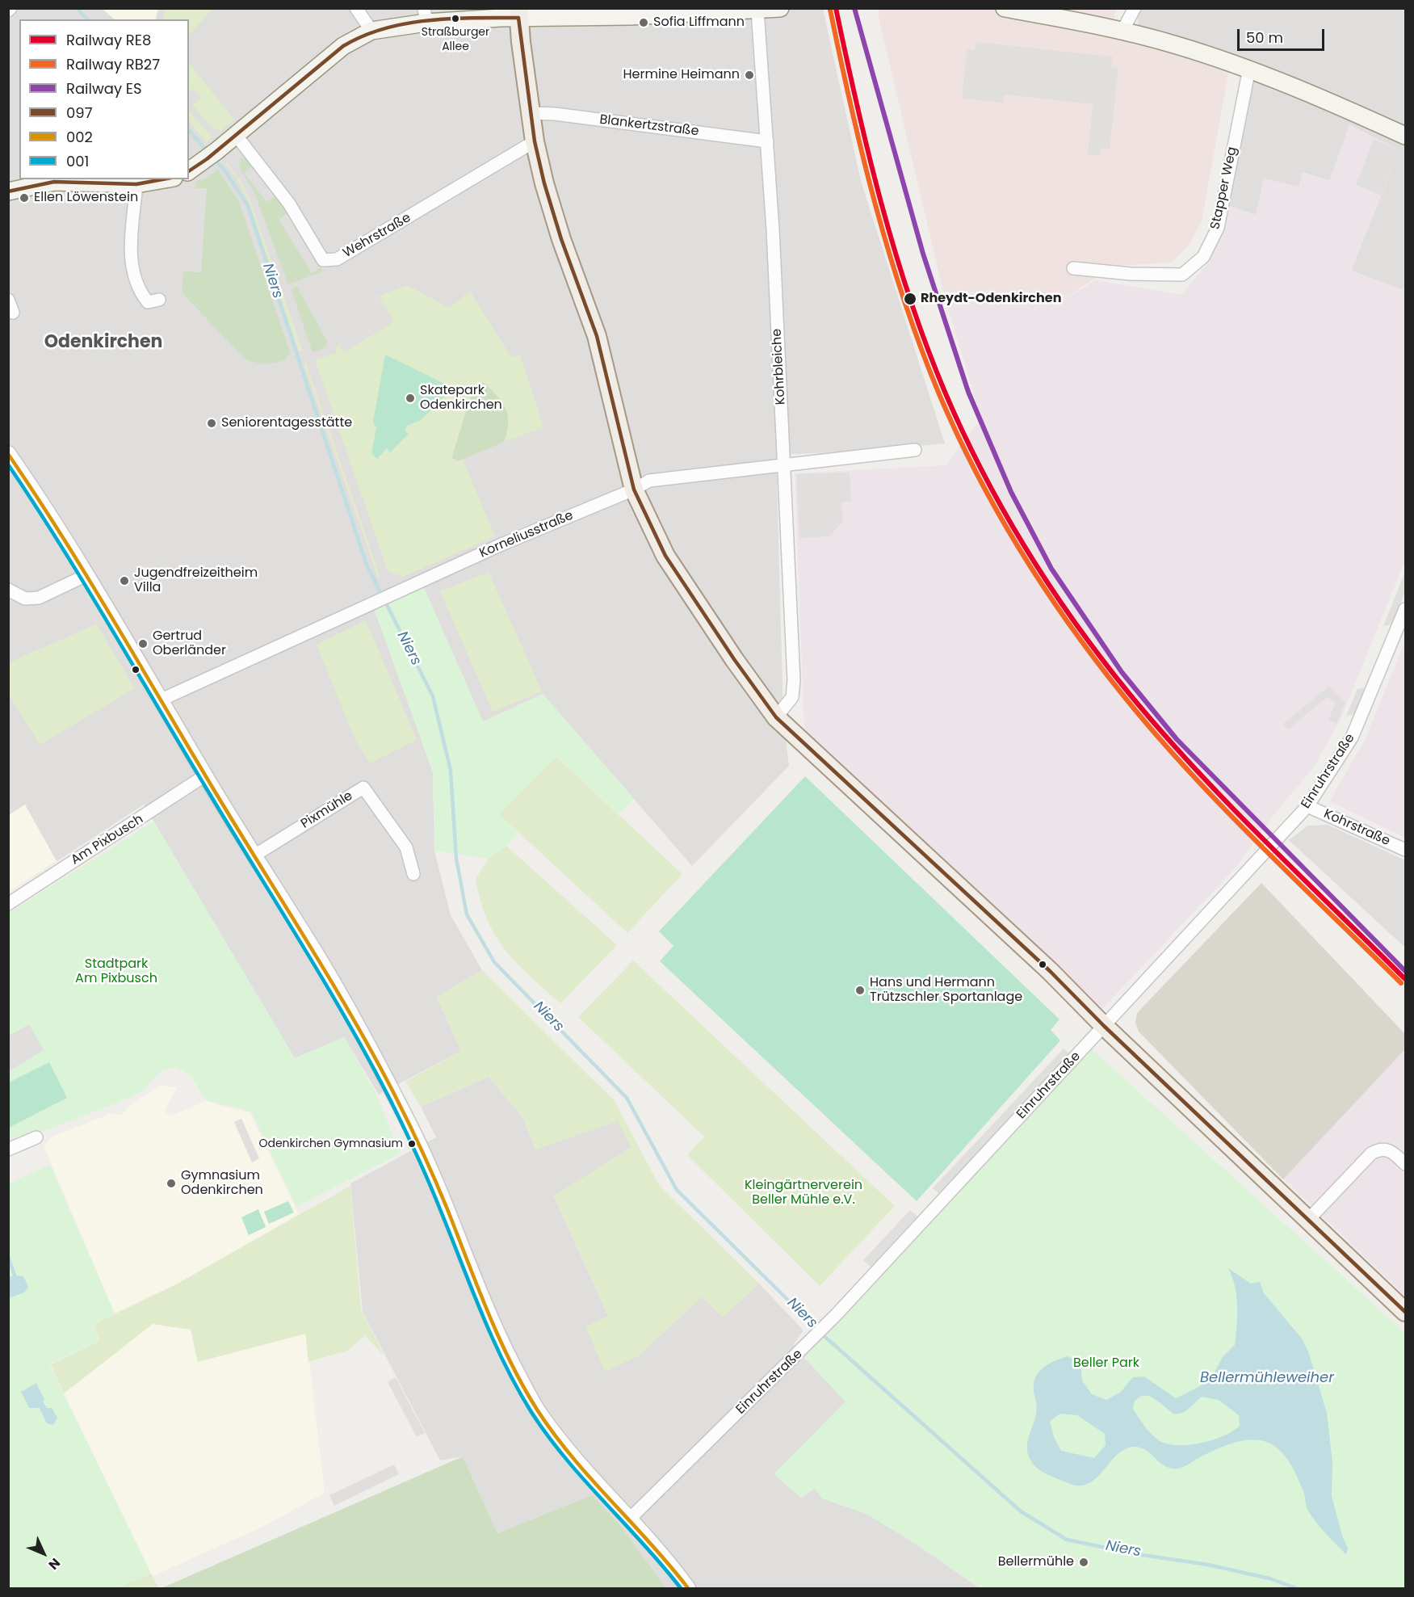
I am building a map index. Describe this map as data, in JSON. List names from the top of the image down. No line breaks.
{"streets":{"street":["Blankertzstraße","Stapper Weg","Wehrstraße","Kohrbleiche","Korneliusstraße","Einruhrstraße","Pixmühle","Kohrstraße","Am Pixbusch"]},"crossings":[["Blankertzstraße","Kohrbleiche"],["Kohrbleiche","Korneliusstraße"],["Einruhrstraße","Kohrstraße"]],"districts":["Odenkirchen"],"water":["Niers","Bellermühleweiher"],"parks":["Stadtpark Am Pixbusch","Kleingärtnerverein Beller Mühle e.V.","Beller Park"],"places":["Straßburger Allee","Sofia Liffmann","Hermine Heimann","Ellen Löwenstein","Rheydt-Odenkirchen","Skatepark Odenkirchen","Seniorentagesstätte","Jugendfreizeitheim Villa","Gertrud Oberländer","Hans und Hermann Trützschler Sportanlage","Odenkirchen Gymnasium","Gymnasium Odenkirchen","Bellermühle"],"lines":["rail line RE8","rail line ES","rail line RB27","transit line 097","transit line 002","transit line 001"],"legend":["Railway RE8","Railway RB27","Railway ES","097","002","001"],"scale_bar":"50 m","north":"bottom right"}
